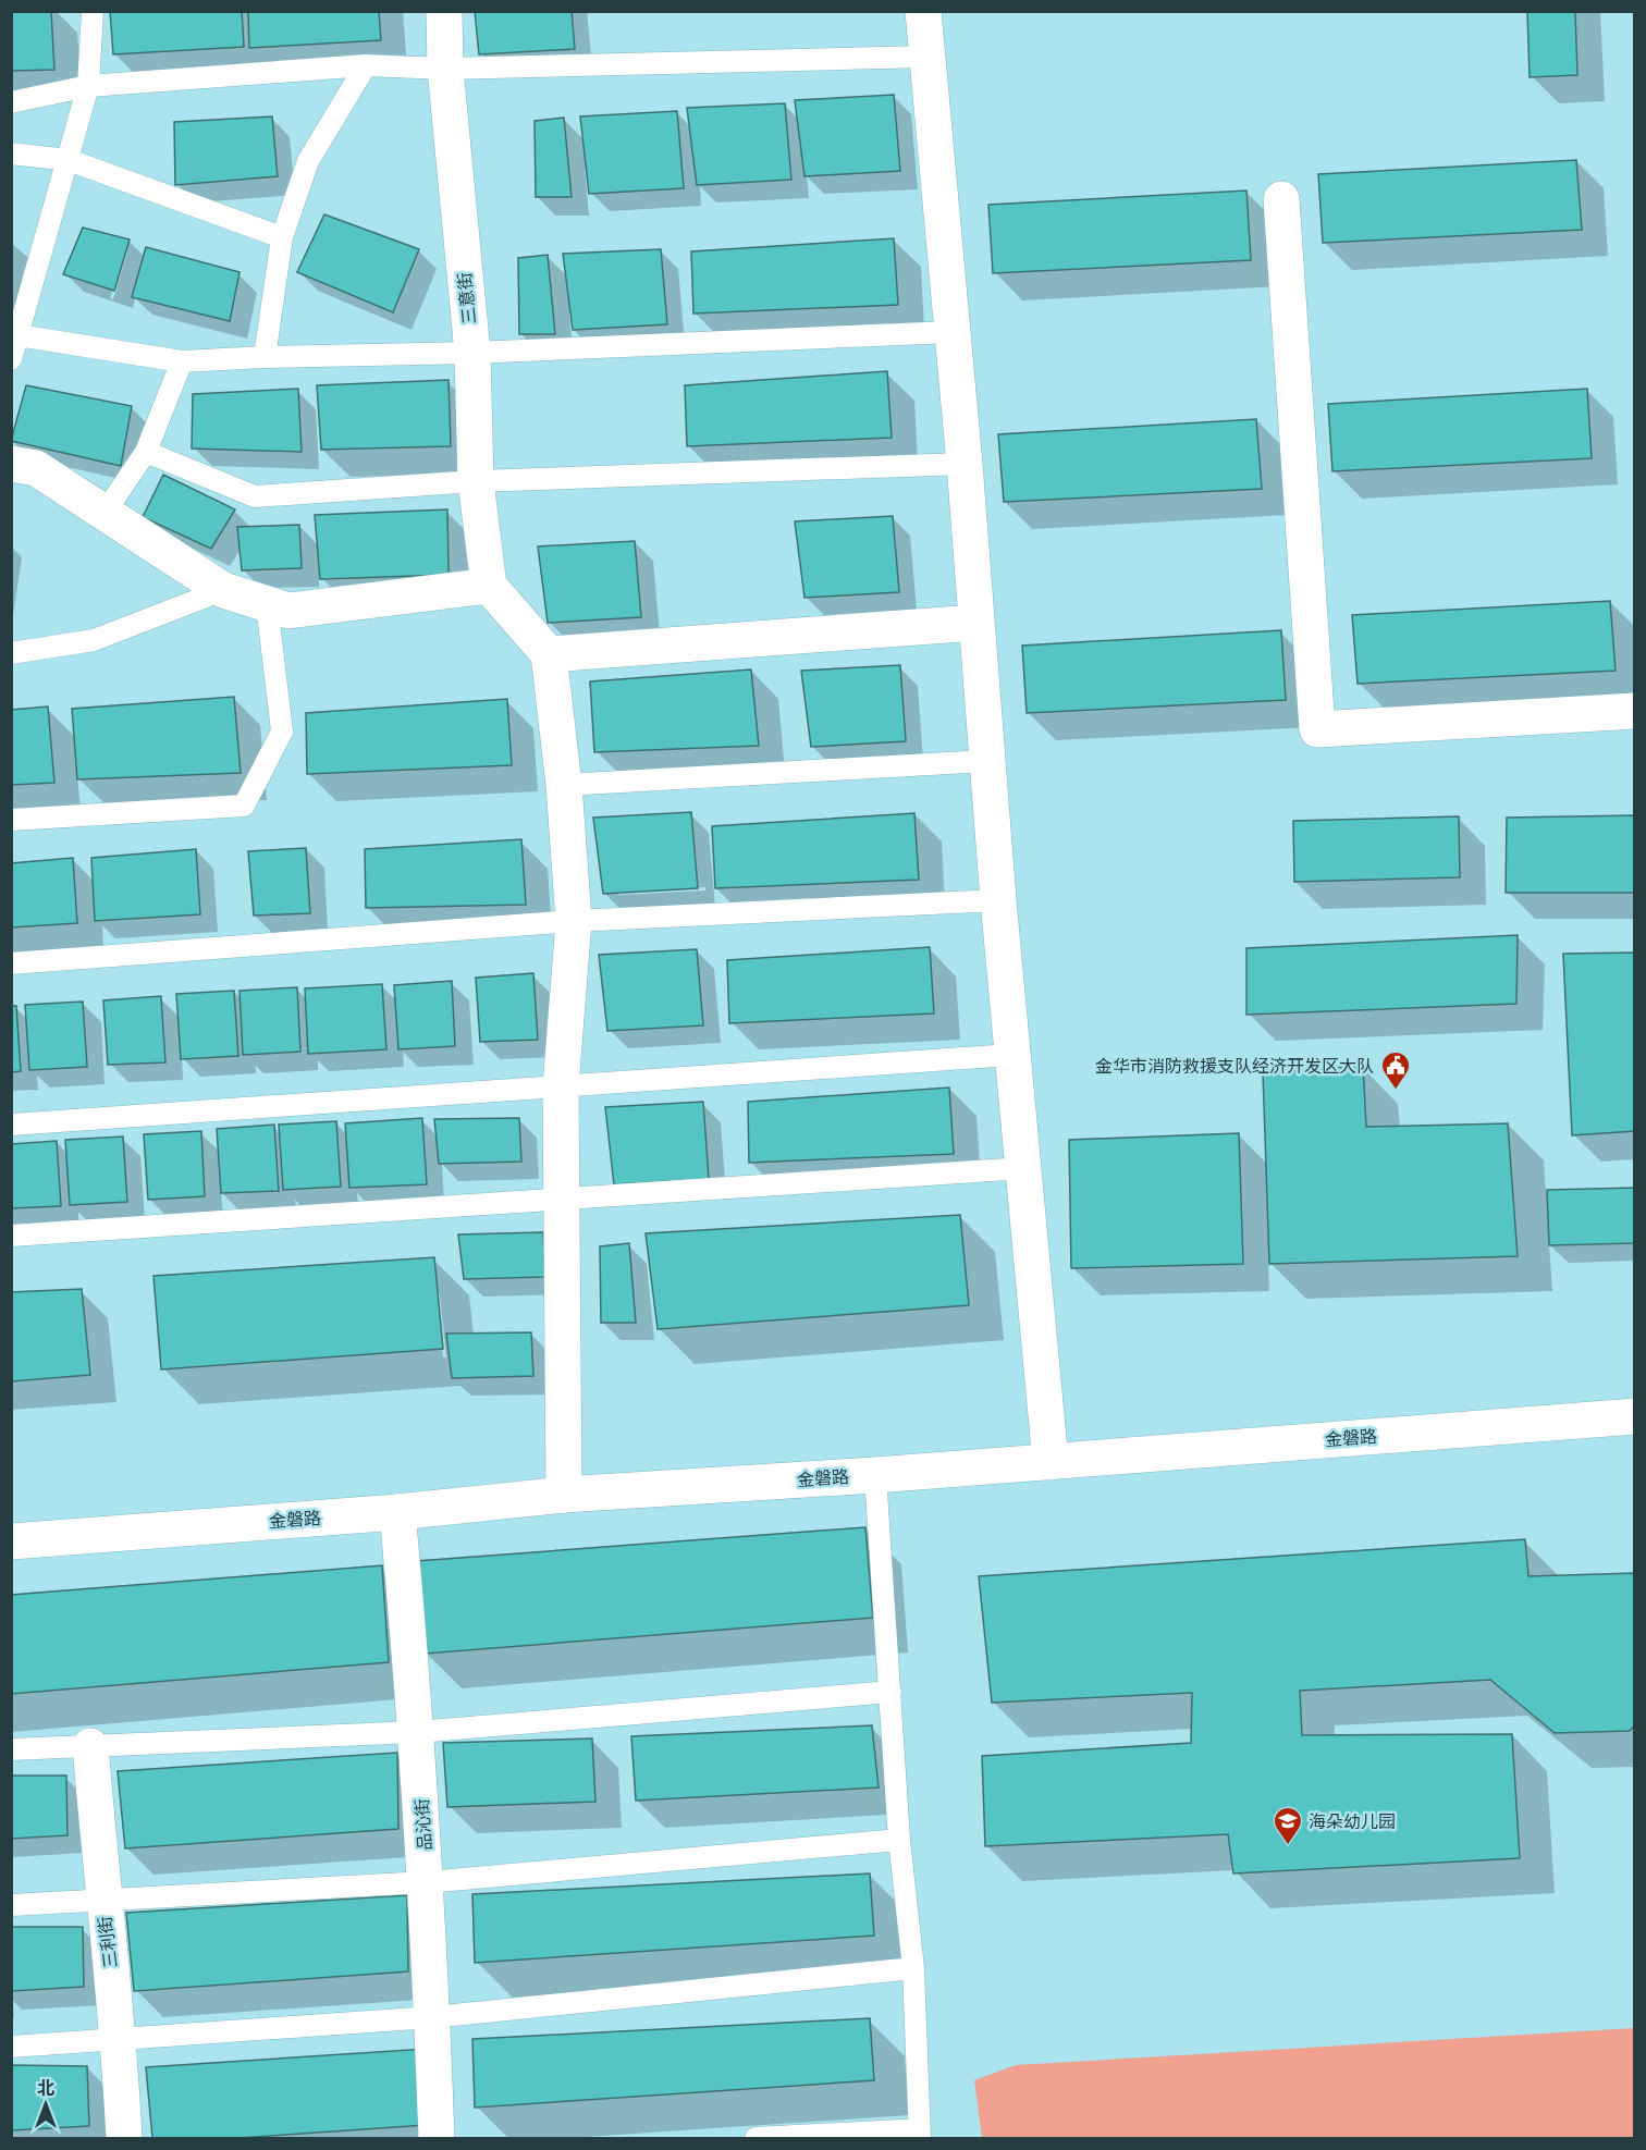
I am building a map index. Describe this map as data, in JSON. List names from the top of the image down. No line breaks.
{"streets":{"street":["三意街","金磐路","品沁街","三利街"]},"crossings":[["金磐路","品沁街"]],"places":{"public building":["金华市消防救援支队经济开发区大队"],"school or university":["海朵幼儿园"]},"north":"top"}
